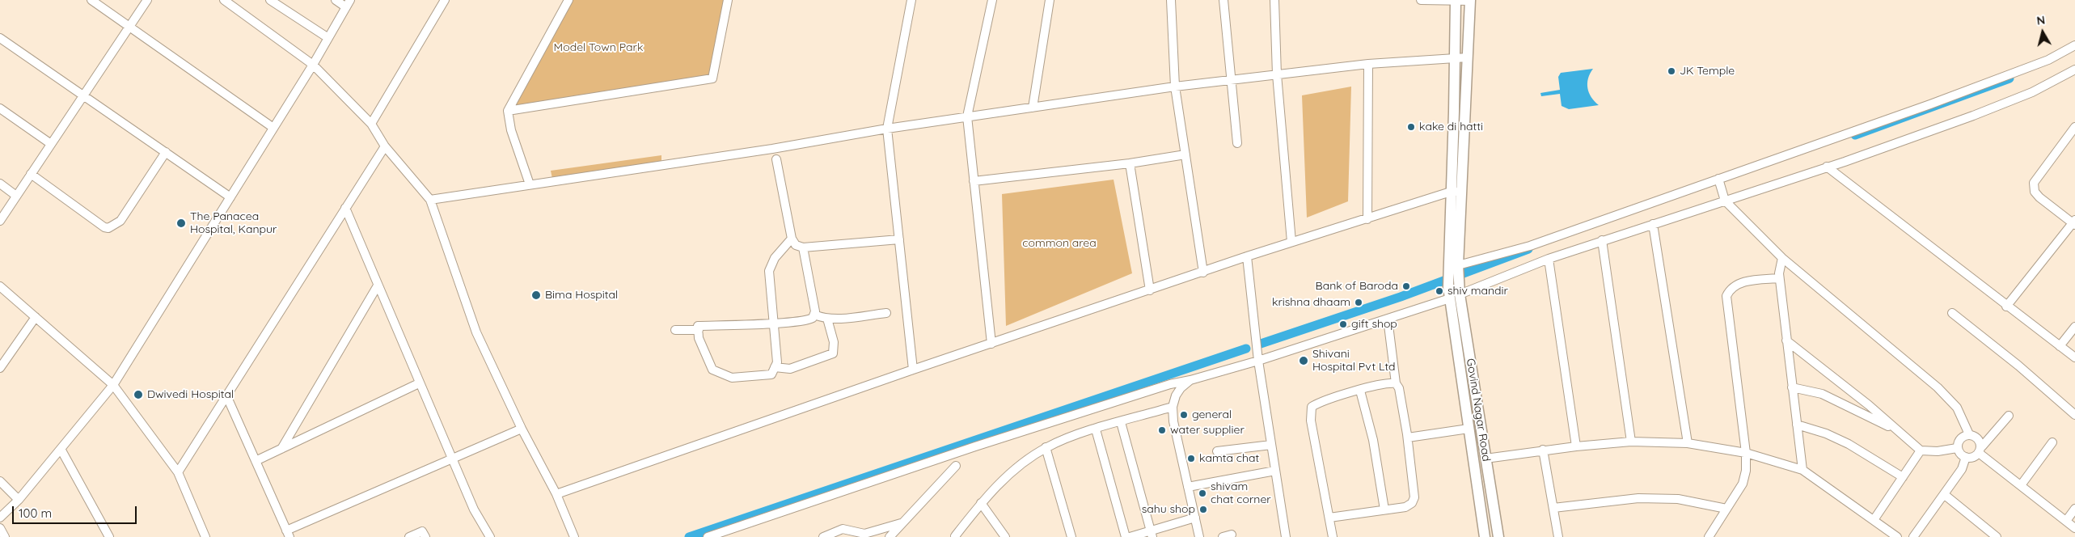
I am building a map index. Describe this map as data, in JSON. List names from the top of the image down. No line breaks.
{"streets":{"main road":["Govind Nagar Road"]},"parks":["Model Town Park","common area"],"places":["JK Temple","kake di hatti","The Panacea Hospital, Kanpur","Bank of Baroda","shiv mandir","Bima Hospital","krishna dhaam","gift shop","Shivani Hospital Pvt Ltd","Dwivedi Hospital","general","water supplier","kamta chat","shivam chat corner","sahu shop"],"scale_bar":"100 m","north":"top"}
